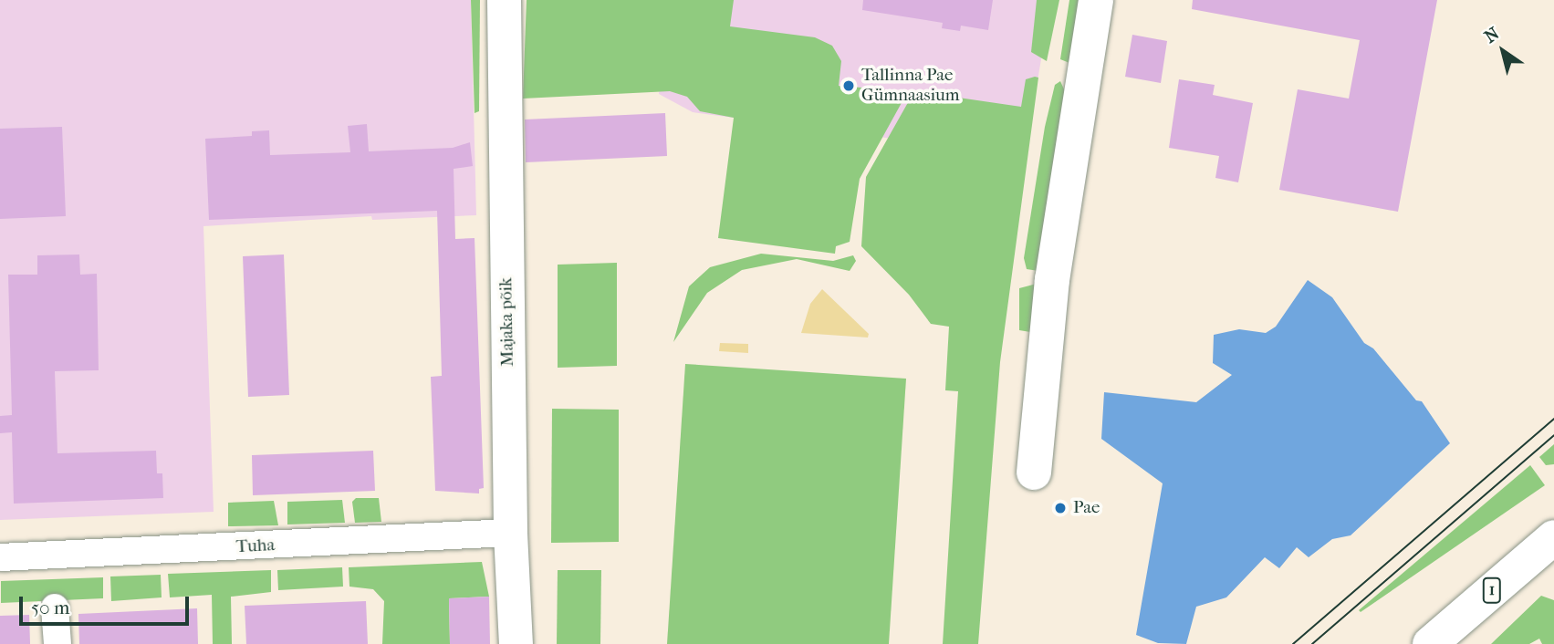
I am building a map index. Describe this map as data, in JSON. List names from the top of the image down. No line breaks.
{"streets":{"main road":["1"],"street":["Majaka põik","Tuha"]},"crossings":[["Majaka põik","Tuha"]],"places":["Tallinna Pae Gümnaasium","Pae"],"scale_bar":"50 m","north":"top left"}
